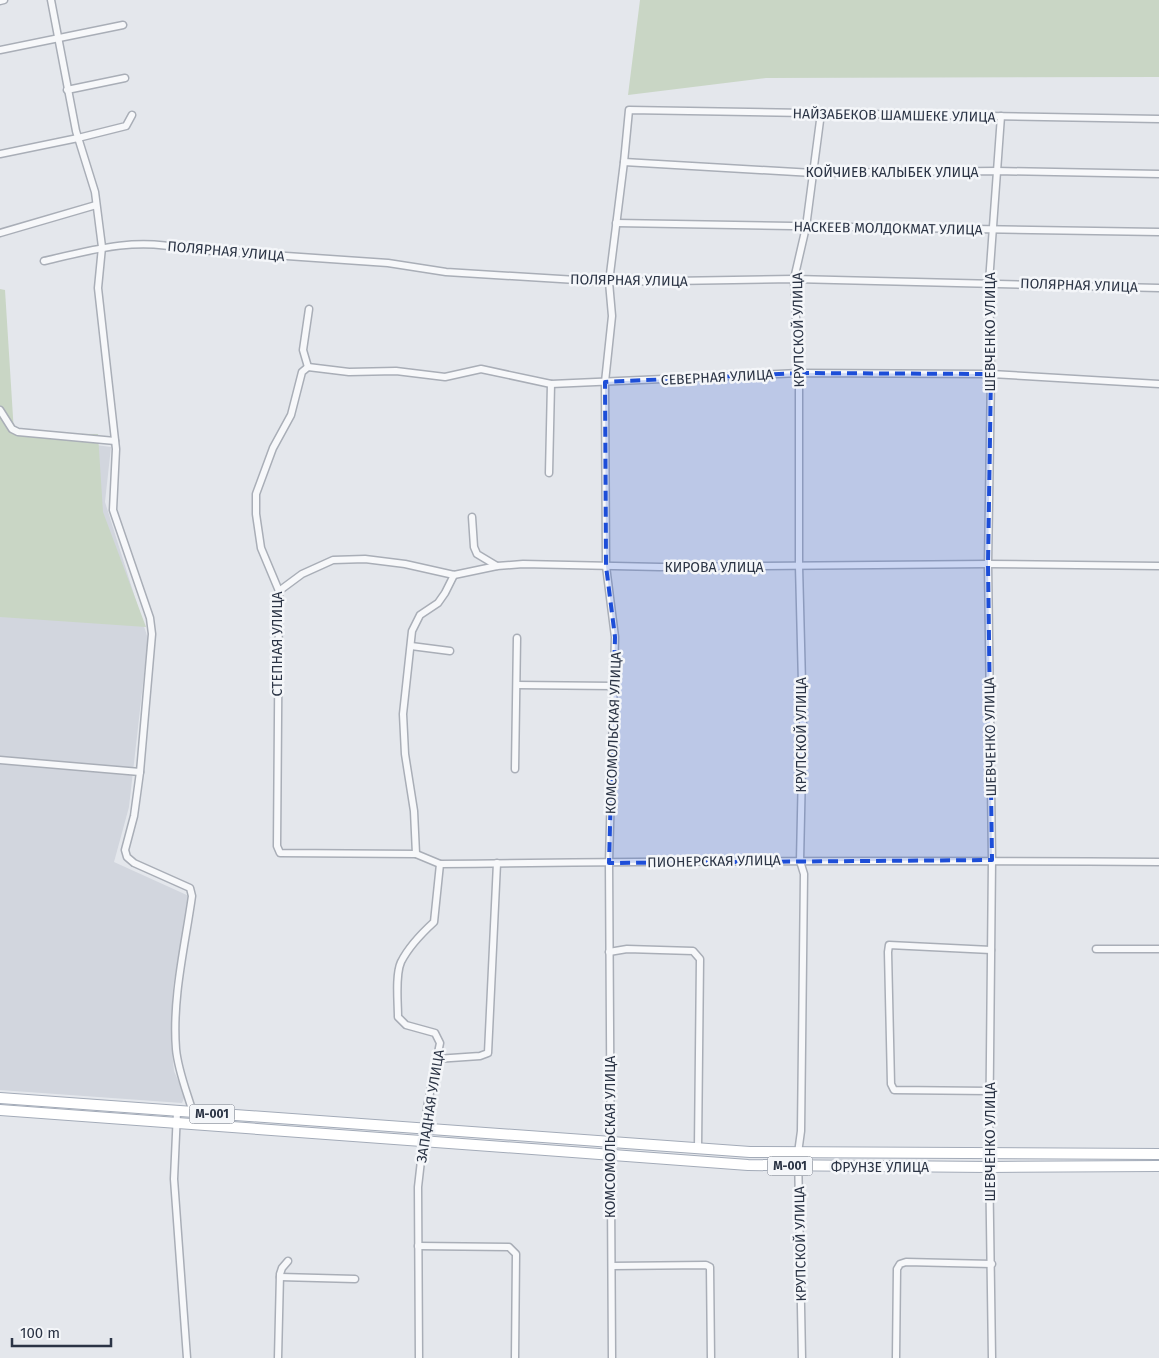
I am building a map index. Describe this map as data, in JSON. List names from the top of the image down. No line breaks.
{"streets":{"main road":["M-001","ФРУНЗЕ УЛИЦА"],"street":["НАЙЗАБЕКОВ ШАМШЕКЕ УЛИЦА","КОЙЧИЕВ КАЛЫБЕК УЛИЦА","НАСКЕЕВ МОЛДОКМАТ УЛИЦА","ПОЛЯРНАЯ УЛИЦА","КРУПСКОЙ УЛИЦА","ШЕВЧЕНКО УЛИЦА","СЕВЕРНАЯ УЛИЦА","КИРОВА УЛИЦА","СТЕПНАЯ УЛИЦА","КОМСОМОЛЬСКАЯ УЛИЦА","ПИОНЕРСКАЯ УЛИЦА","ЗАПАДНАЯ УЛИЦА"]},"crossings":[["НАЙЗАБЕКОВ ШАМШЕКЕ УЛИЦА","КРУПСКОЙ УЛИЦА"],["НАЙЗАБЕКОВ ШАМШЕКЕ УЛИЦА","ШЕВЧЕНКО УЛИЦА"],["НАЙЗАБЕКОВ ШАМШЕКЕ УЛИЦА","КОМСОМОЛЬСКАЯ УЛИЦА"],["КОЙЧИЕВ КАЛЫБЕК УЛИЦА","КРУПСКОЙ УЛИЦА"],["КОЙЧИЕВ КАЛЫБЕК УЛИЦА","ШЕВЧЕНКО УЛИЦА"],["КОЙЧИЕВ КАЛЫБЕК УЛИЦА","КОМСОМОЛЬСКАЯ УЛИЦА"],["НАСКЕЕВ МОЛДОКМАТ УЛИЦА","КРУПСКОЙ УЛИЦА"],["НАСКЕЕВ МОЛДОКМАТ УЛИЦА","ШЕВЧЕНКО УЛИЦА"],["НАСКЕЕВ МОЛДОКМАТ УЛИЦА","КОМСОМОЛЬСКАЯ УЛИЦА"],["ПОЛЯРНАЯ УЛИЦА","КРУПСКОЙ УЛИЦА"],["ПОЛЯРНАЯ УЛИЦА","ШЕВЧЕНКО УЛИЦА"],["ПОЛЯРНАЯ УЛИЦА","КОМСОМОЛЬСКАЯ УЛИЦА"],["КРУПСКОЙ УЛИЦА","СЕВЕРНАЯ УЛИЦА"],["КРУПСКОЙ УЛИЦА","КИРОВА УЛИЦА"],["КРУПСКОЙ УЛИЦА","ПИОНЕРСКАЯ УЛИЦА"],["КРУПСКОЙ УЛИЦА","ФРУНЗЕ УЛИЦА"],["ШЕВЧЕНКО УЛИЦА","СЕВЕРНАЯ УЛИЦА"],["ШЕВЧЕНКО УЛИЦА","КИРОВА УЛИЦА"],["ШЕВЧЕНКО УЛИЦА","ПИОНЕРСКАЯ УЛИЦА"],["ШЕВЧЕНКО УЛИЦА","ФРУНЗЕ УЛИЦА"],["СЕВЕРНАЯ УЛИЦА","СТЕПНАЯ УЛИЦА"],["СЕВЕРНАЯ УЛИЦА","КОМСОМОЛЬСКАЯ УЛИЦА"],["КИРОВА УЛИЦА","СТЕПНАЯ УЛИЦА"],["КИРОВА УЛИЦА","КОМСОМОЛЬСКАЯ УЛИЦА"],["СТЕПНАЯ УЛИЦА","ПИОНЕРСКАЯ УЛИЦА"],["КОМСОМОЛЬСКАЯ УЛИЦА","ПИОНЕРСКАЯ УЛИЦА"],["КОМСОМОЛЬСКАЯ УЛИЦА","ФРУНЗЕ УЛИЦА"],["ПИОНЕРСКАЯ УЛИЦА","ЗАПАДНАЯ УЛИЦА"],["ЗАПАДНАЯ УЛИЦА","M-001"],["ЗАПАДНАЯ УЛИЦА","ФРУНЗЕ УЛИЦА"],["M-001","ФРУНЗЕ УЛИЦА"]],"scale_bar":"100 m"}
